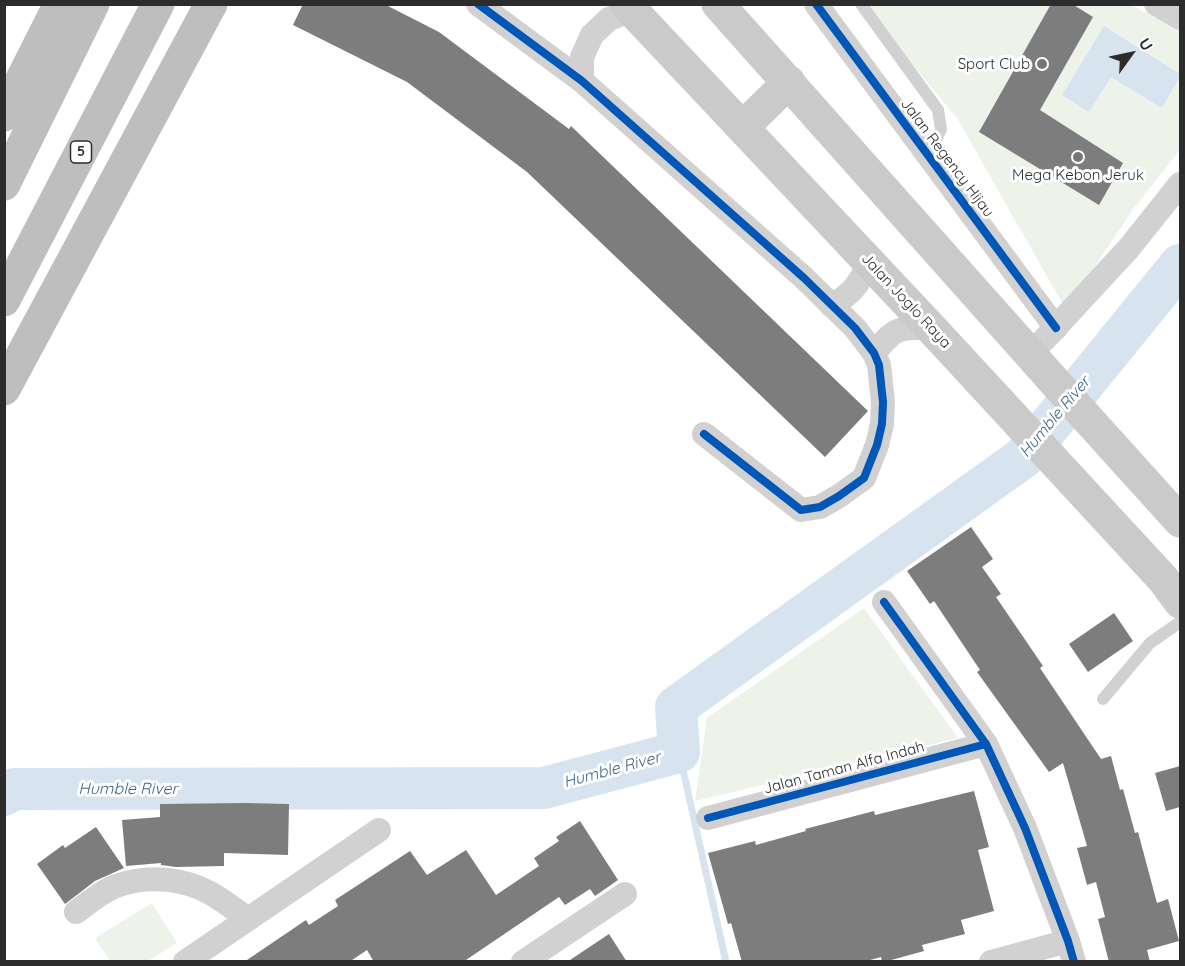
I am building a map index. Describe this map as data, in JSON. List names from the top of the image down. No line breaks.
{"streets":{"highway":["5"],"main road":["Jalan Joglo Raya"],"street":["Jalan Regency Hijau","Jalan Taman Alfa Indah"]},"water":["Humble River"],"places":["Sport Club","Mega Kebon Jeruk"],"north":"top right"}
